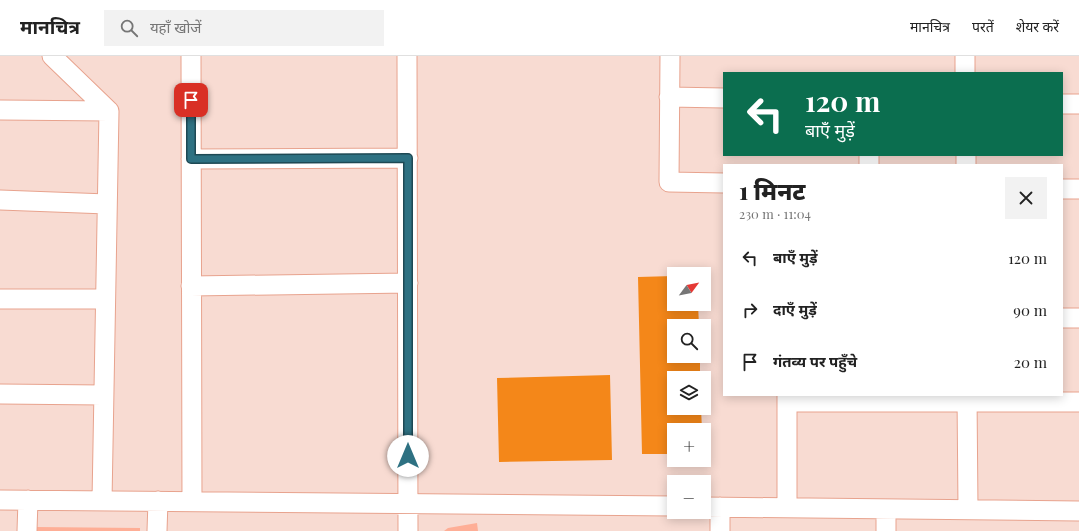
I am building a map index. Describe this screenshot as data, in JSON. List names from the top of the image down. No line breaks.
{"north":"top right","page":{"header":"मानचित्र","search":"यहाँ खोजें","nav":["मानचित्र","परतें","शेयर करें"],"turn":["120 m","बाएँ मुड़ें"],"heading":["1 मिनट","230 m · 11:04"],"list":[{"name":"बाएँ मुड़ें","value":"120 m"},{"name":"दाएँ मुड़ें","value":"90 m"},{"name":"गंतव्य पर पहुँचे","value":"20 m"}],"map_buttons":["+","−"]}}
